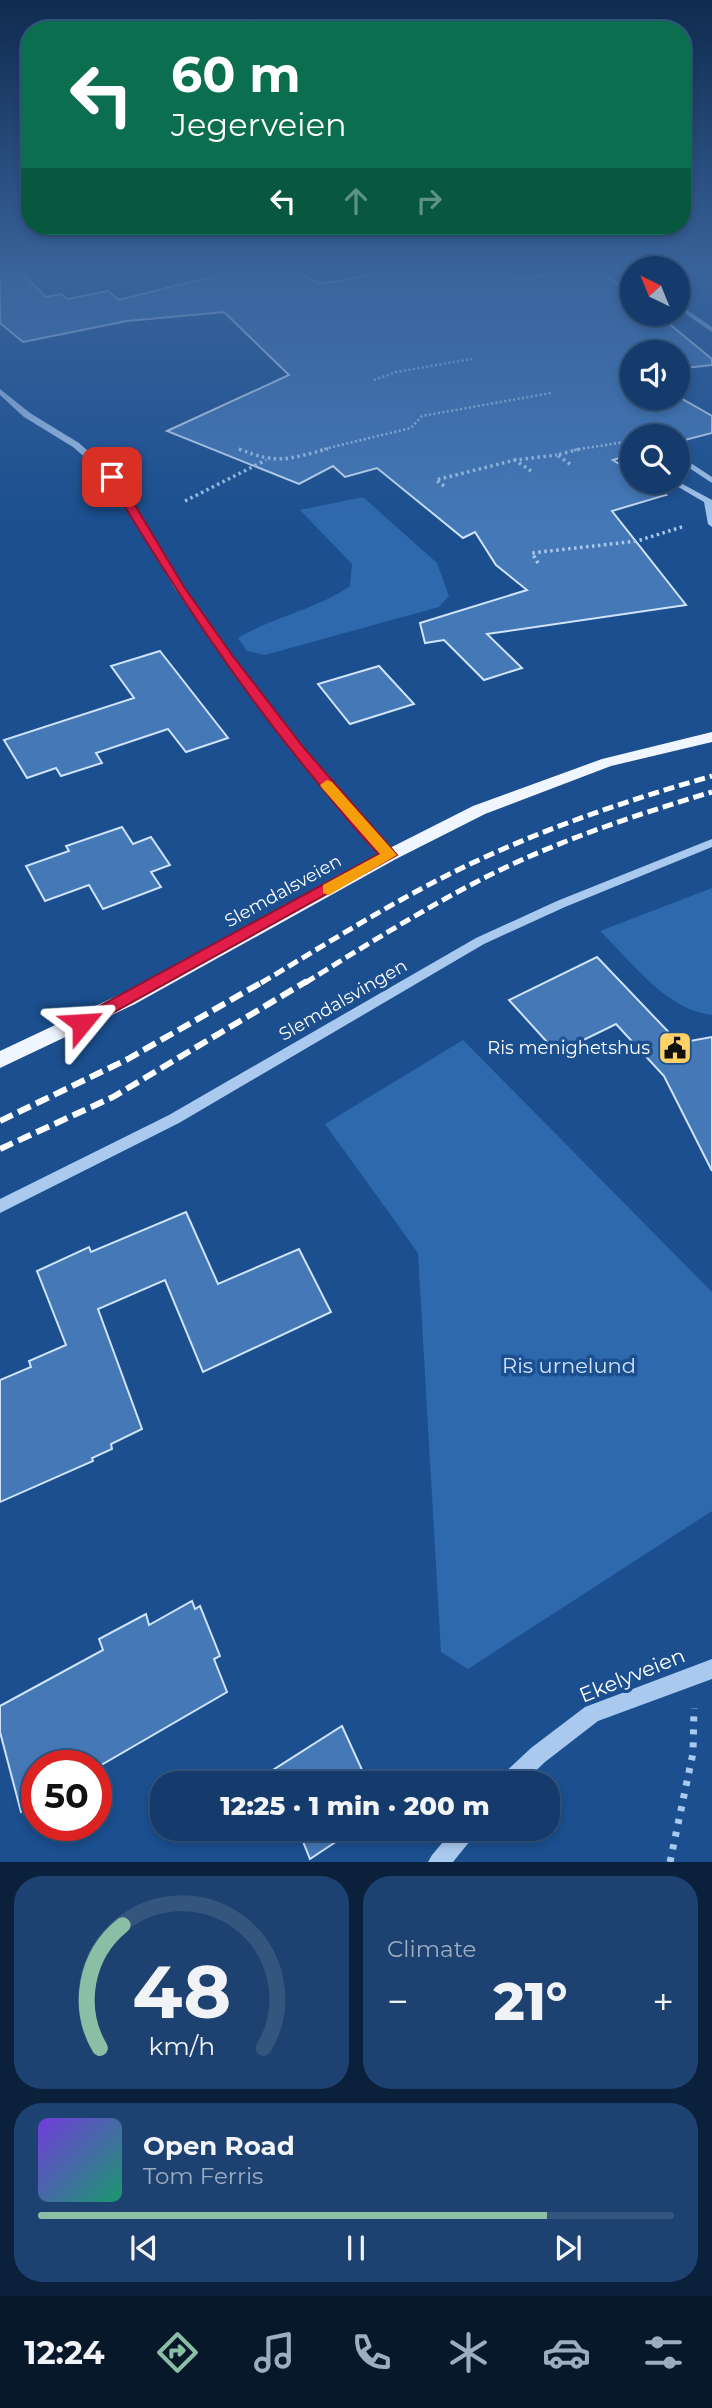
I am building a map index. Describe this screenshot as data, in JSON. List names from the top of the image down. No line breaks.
{"streets":{"main road":["Slemdalsveien"],"street":["Slemdalsvingen","Ekelyveien"]},"parks":["Ris urnelund"],"places":{"public building":["Ris menighetshus"]},"north":"top left","page":{"turn":["60 m","Jegerveien"],"limit":"50","trip":"12:25 · 1 min · 200 m","tile":"Climate","heat":["−","21°","+"],"song":["Open Road","Tom Ferris"],"tabs":"12:24","gauge":["48","km/h"]}}
